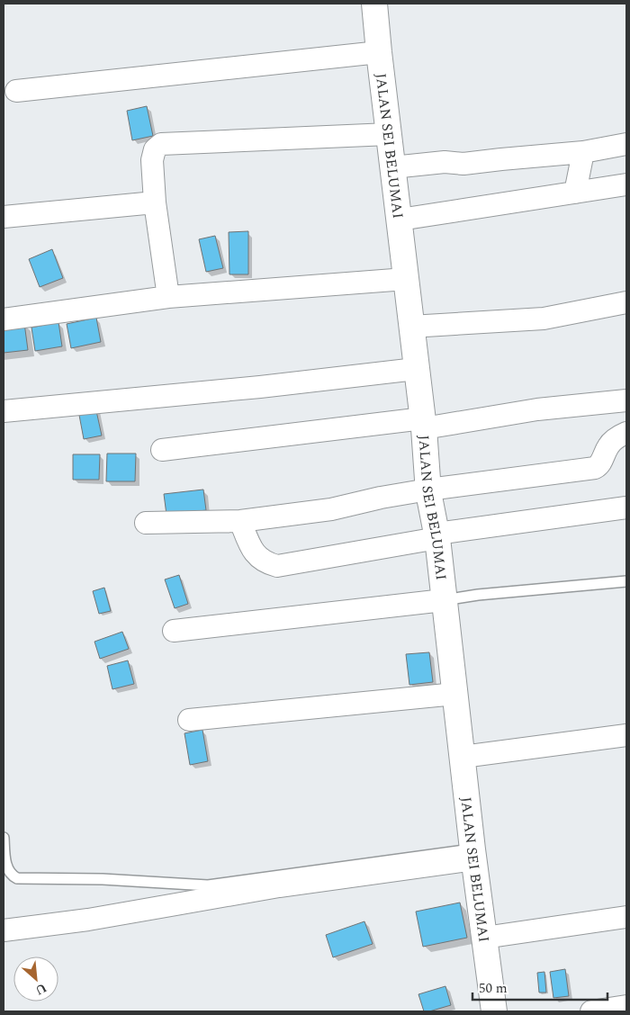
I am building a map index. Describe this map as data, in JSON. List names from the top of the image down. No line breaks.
{"streets":{"street":["JALAN SEI BELUMAI"]},"scale_bar":"50 m","north":"bottom right"}
